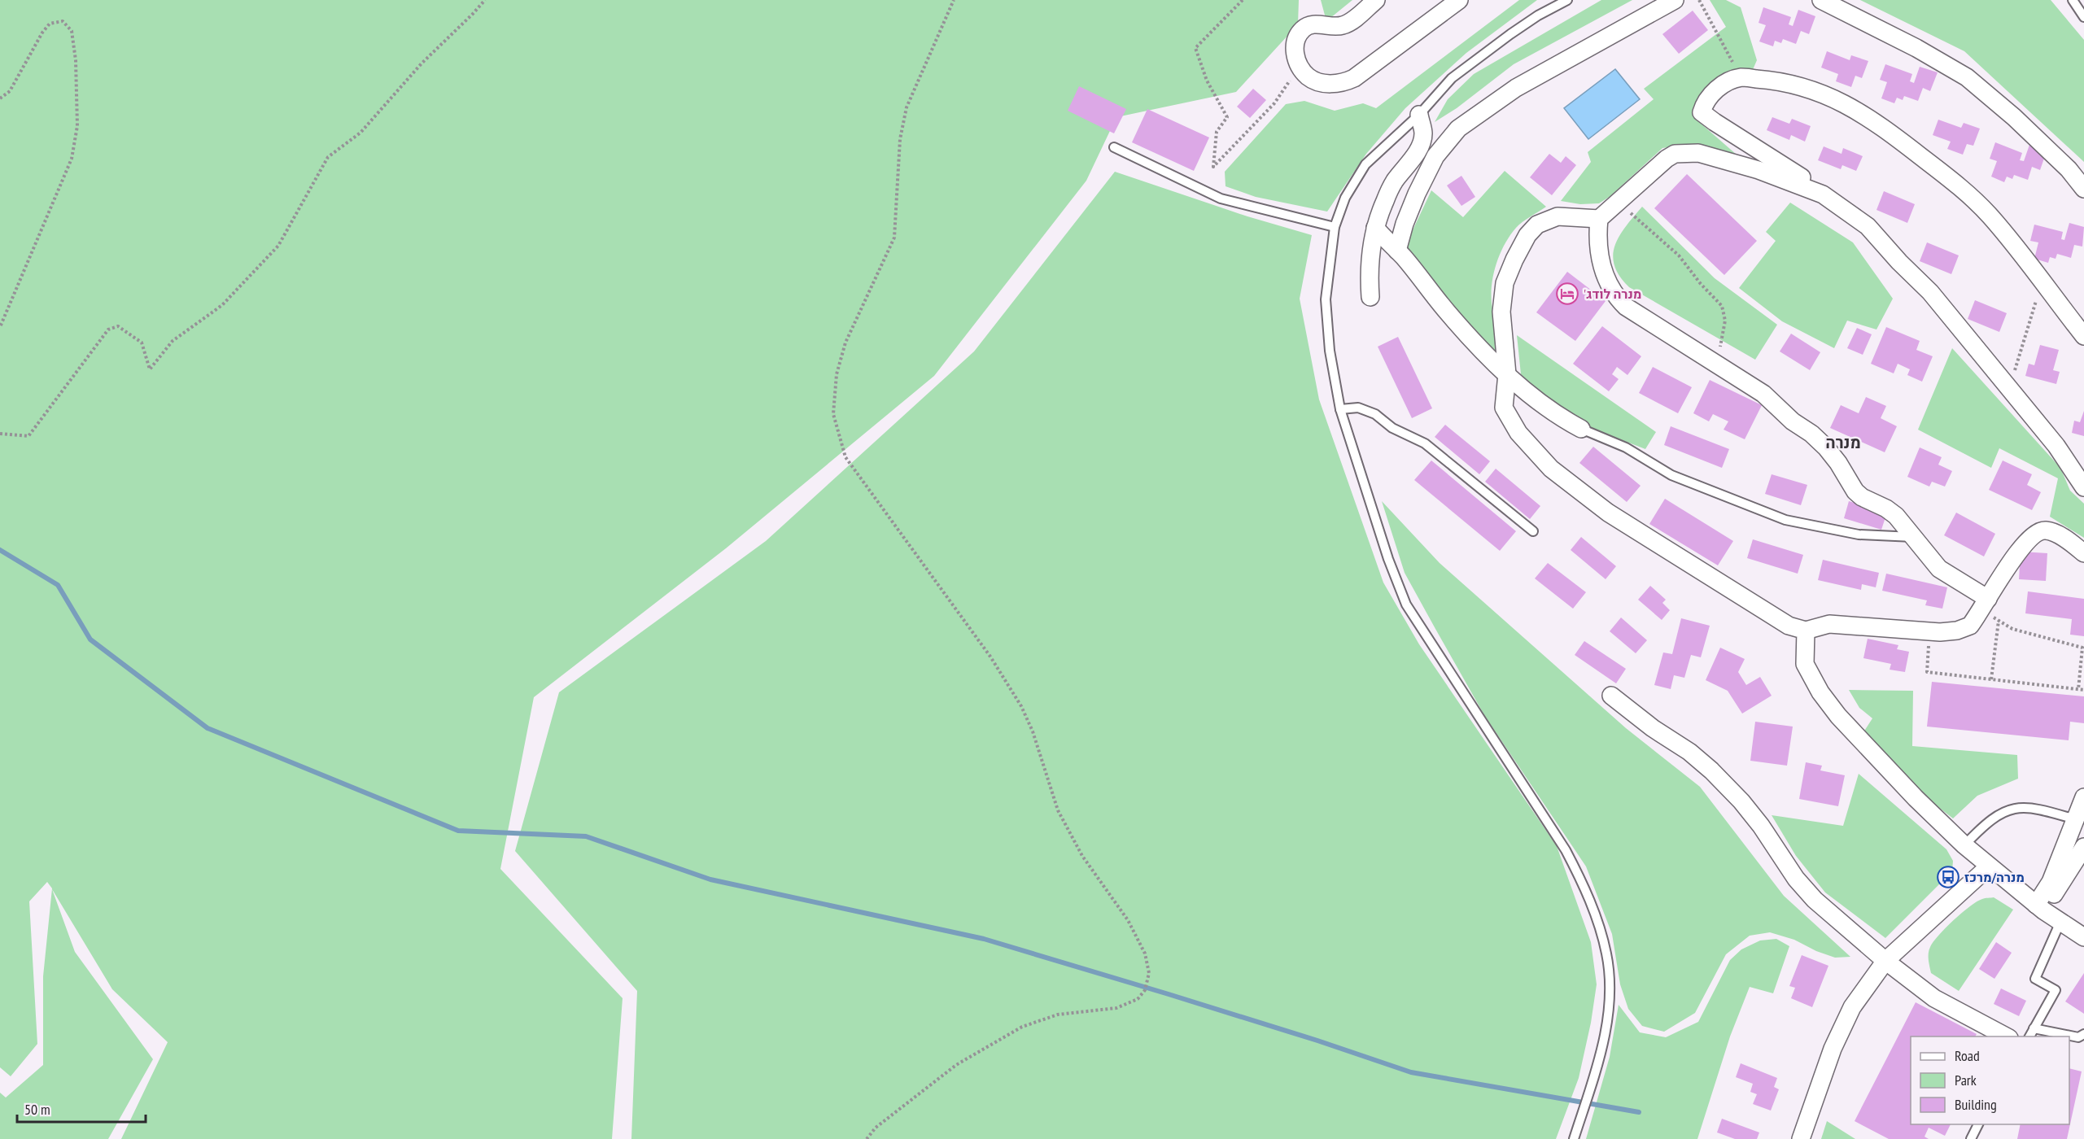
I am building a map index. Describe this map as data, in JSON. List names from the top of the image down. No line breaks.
{"districts":["מנרה"],"places":{"hotel":["'מנרה לודג"],"bus stop":["מנרה/מרכז"]},"legend":["Road","Park","Building"],"scale_bar":"50 m"}
